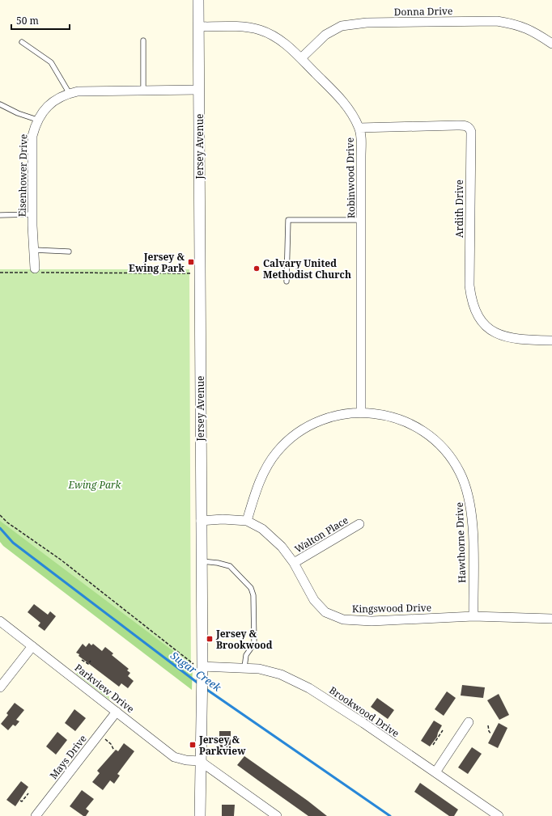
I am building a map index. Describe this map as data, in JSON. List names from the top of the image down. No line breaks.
{"streets":{"street":["Donna Drive","Jersey Avenue","Eisenhower Drive","Robinwood Drive","Ardith Drive","Walton Place","Hawthorne Drive","Kingswood Drive","Parkview Drive","Brookwood Drive","Mays Drive"]},"crossings":[["Donna Drive","Robinwood Drive"],["Jersey Avenue","Eisenhower Drive"],["Jersey Avenue","Robinwood Drive"],["Jersey Avenue","Kingswood Drive"],["Jersey Avenue","Parkview Drive"],["Jersey Avenue","Brookwood Drive"],["Robinwood Drive","Ardith Drive"],["Robinwood Drive","Hawthorne Drive"],["Walton Place","Kingswood Drive"],["Hawthorne Drive","Kingswood Drive"],["Parkview Drive","Mays Drive"]],"water":["Sugar Creek"],"parks":["Ewing Park"],"places":{"transit":["Jersey & Ewing Park","Jersey & Brookwood","Jersey & Parkview"],"other":["Calvary United Methodist Church"]},"scale_bar":"50 m"}
